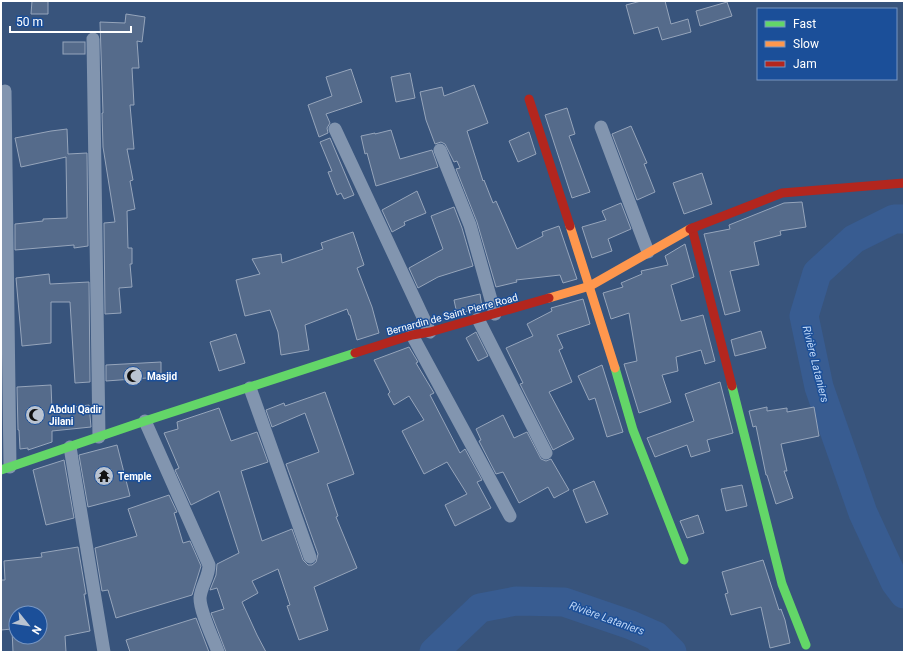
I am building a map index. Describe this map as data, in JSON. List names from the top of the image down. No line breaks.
{"streets":{"main road":["Bernardin de Saint Pierre Road"]},"water":["Rivière Lataniers"],"places":{"mosque":["Masjid","Abdul Qadir Jilani"],"temple":["Temple"]},"legend":["Fast","Slow","Jam"],"scale_bar":"50 m","north":"bottom right"}
